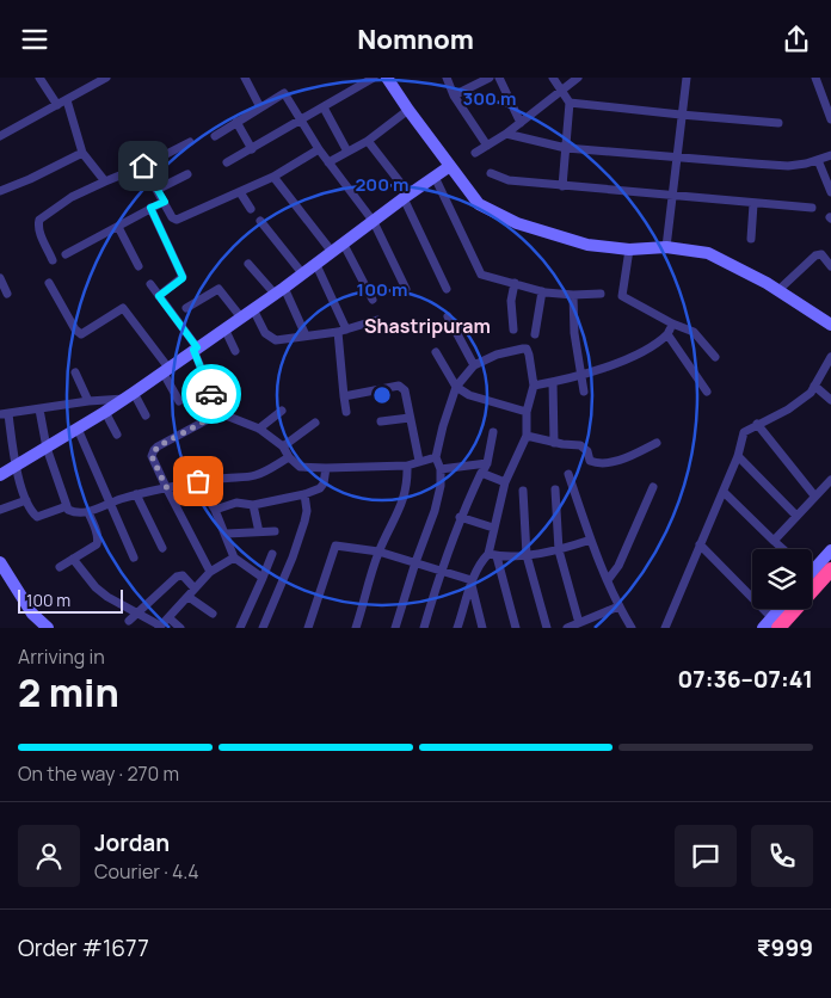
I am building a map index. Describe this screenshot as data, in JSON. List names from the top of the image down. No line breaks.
{"districts":["Shastripuram"],"scale_bar":"100 m","page":{"header":"Nomnom","scale":"100 m","heading":["2 min","Arriving in","07:36–07:41"],"panel":["Jordan","Courier · 4.4","Order #1677","₹999"],"bar":"On the way · 270 m"},"rings":["300 m","200 m","100 m"]}
